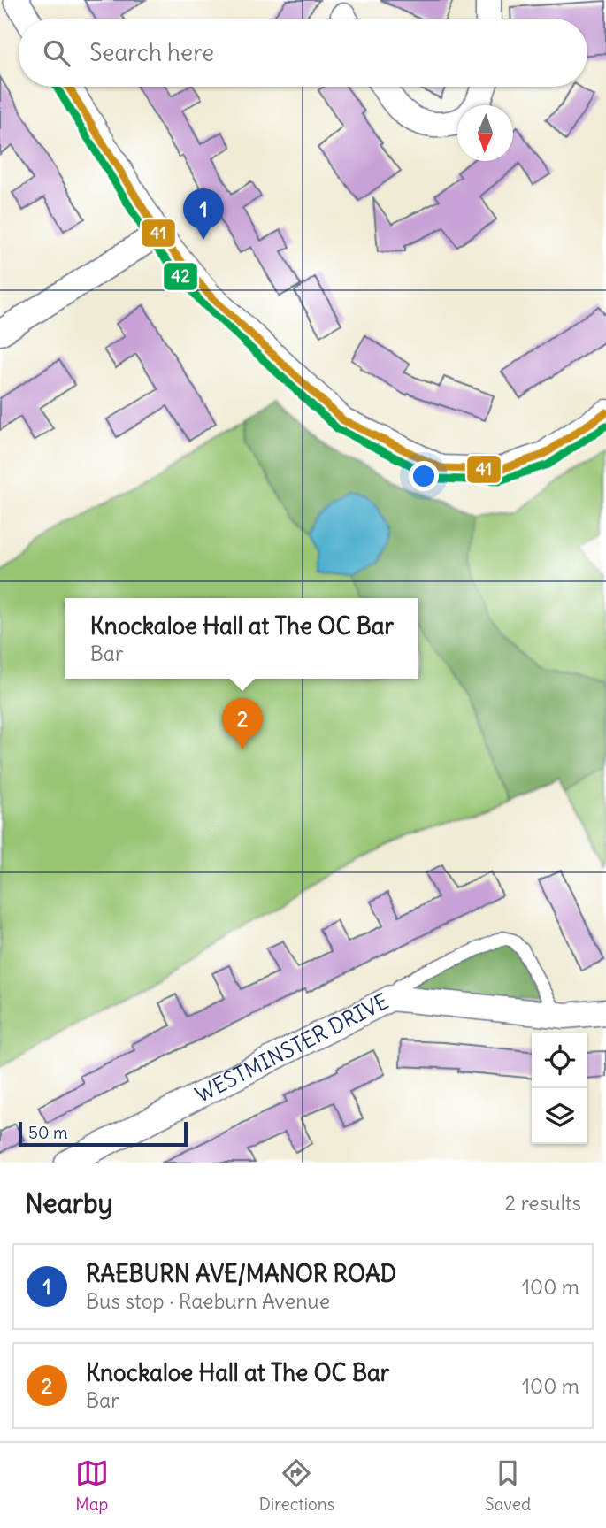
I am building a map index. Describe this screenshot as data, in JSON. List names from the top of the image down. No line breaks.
{"streets":{"street":["WESTMINSTER DRIVE"]},"lines":["transit line 41","transit line 42"],"scale_bar":"50 m","north":"bottom","page":{"search":"Search here","pins":["1","2"],"popup":["Knockaloe Hall at The OC Bar","Bar"],"scale":"50 m","heading":["Nearby","2 results"],"list":[{"mark":"1","name":"RAEBURN AVE/MANOR ROAD","note":"Bus stop · Raeburn Avenue","value":"100 m"},{"mark":"2","name":"Knockaloe Hall at The OC Bar","note":"Bar","value":"100 m"}],"nav":["Map","Directions","Saved"]}}
